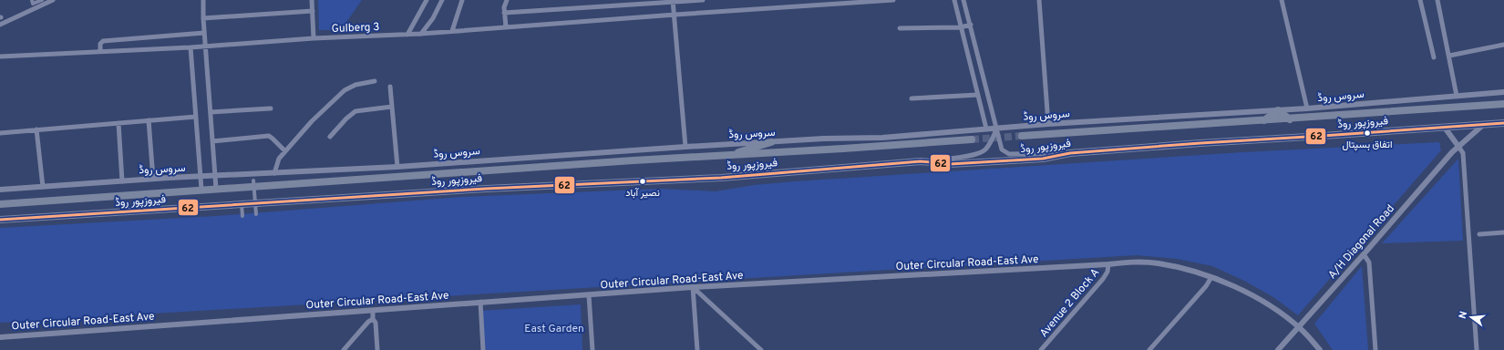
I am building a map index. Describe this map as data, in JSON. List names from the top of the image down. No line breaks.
{"streets":{"main road":["فیروزپور روڈ"],"street":["Gulberg 3","سروس روڈ","A/H Diagonal Road","Outer Circular Road-East Ave","Avenue 2 Block A"]},"crossings":[["فیروزپور روڈ","A/H Diagonal Road"],["A/H Diagonal Road","Outer Circular Road-East Ave"],["Outer Circular Road-East Ave","Avenue 2 Block A"]],"parks":["East Garden"],"places":["اتفاق ہسپتال","نصیر آباد"],"lines":["transit line 62"],"north":"left"}
